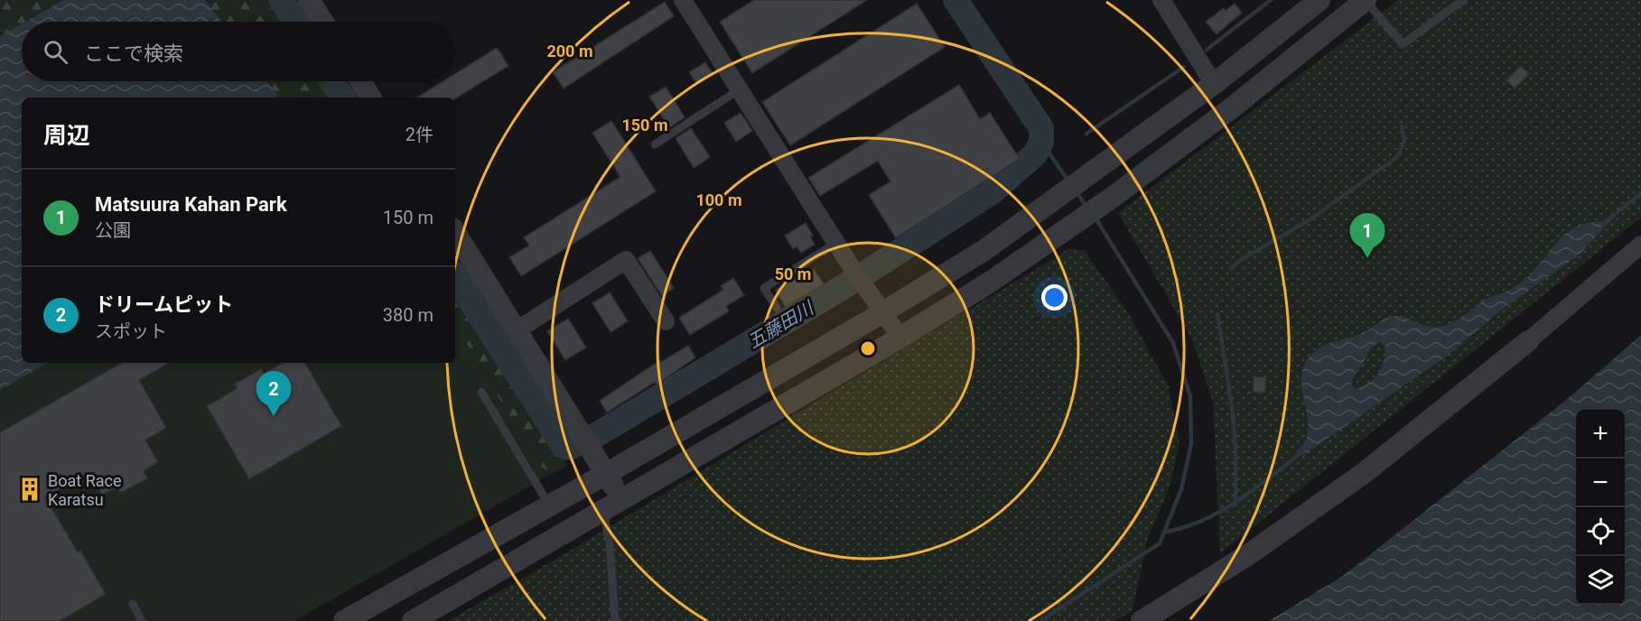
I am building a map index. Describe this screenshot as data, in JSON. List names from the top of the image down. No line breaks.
{"water":["五藤田川"],"places":{"building":["Boat Race Karatsu"]},"page":{"search":"ここで検索","heading":["周辺","2件"],"list":[{"mark":"1","name":"Matsuura Kahan Park","note":"公園","value":"150 m"},{"mark":"2","name":"ドリームピット","note":"スポット","value":"380 m"}],"pins":["1","2"],"map_buttons":["+","−"]},"rings":["200 m","150 m","100 m","50 m"]}
